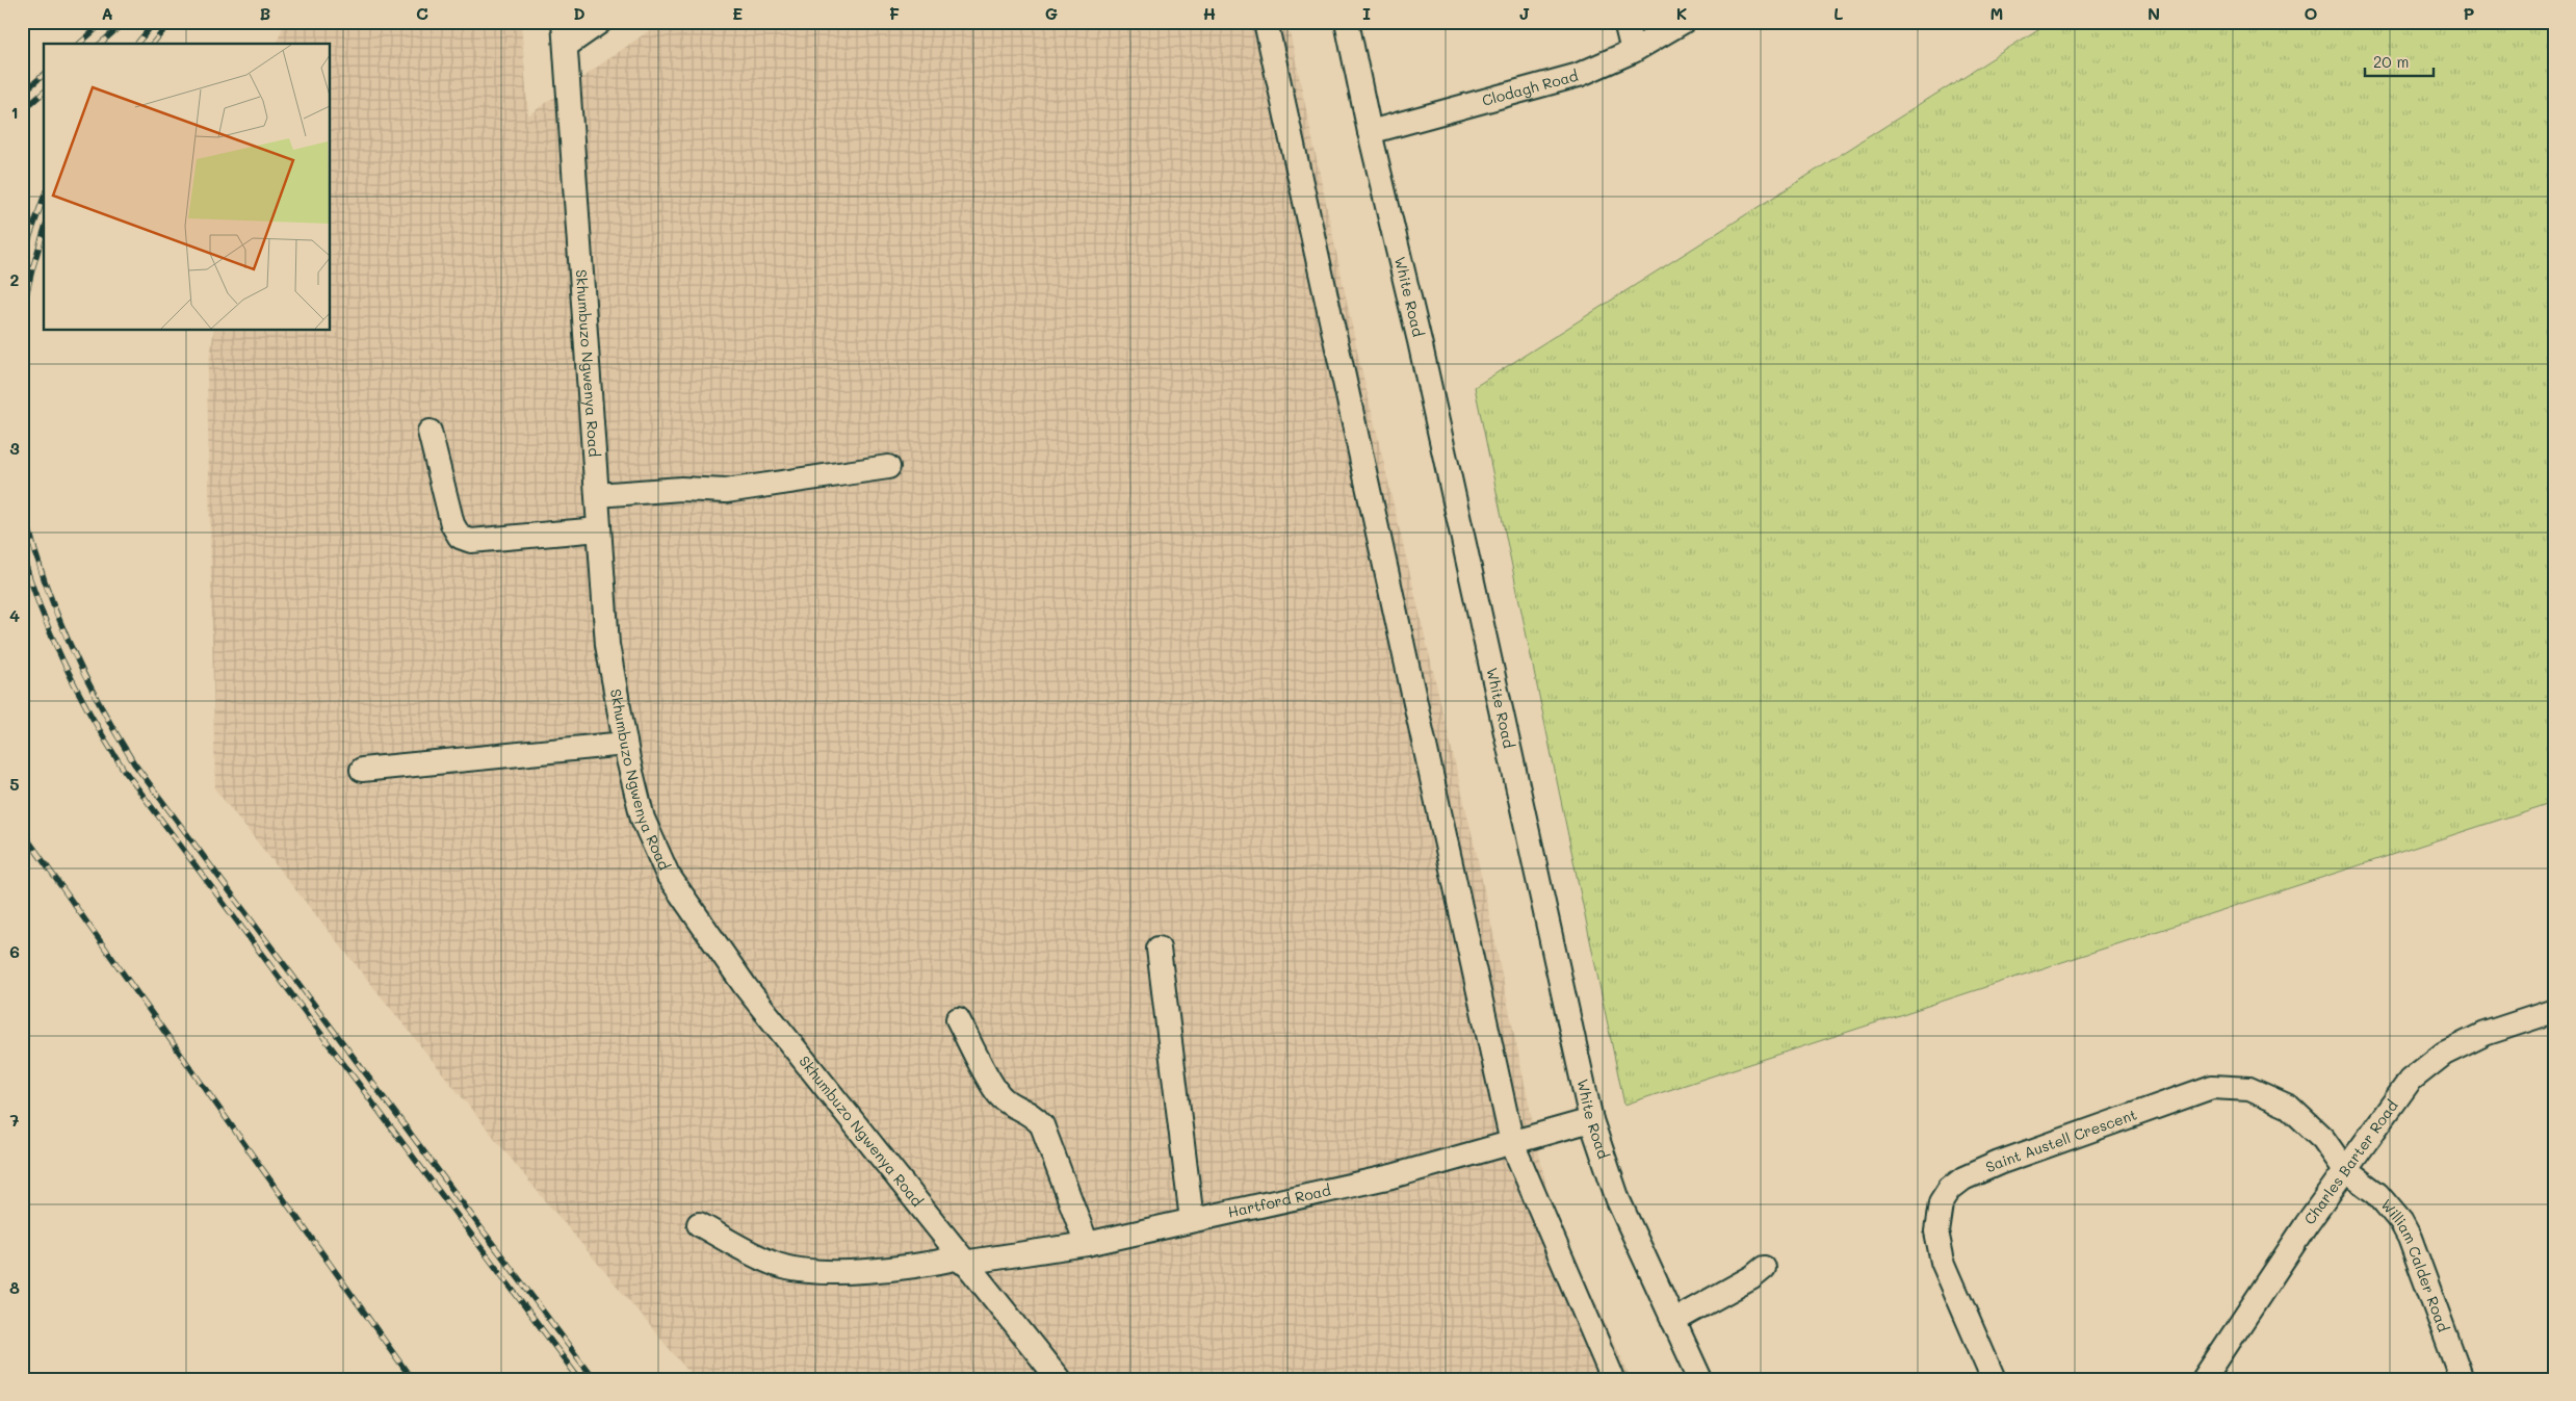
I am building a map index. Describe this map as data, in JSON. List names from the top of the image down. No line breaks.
{"streets":{"street":["Clodagh Road","White Road","Skhumbuzo Ngwenya Road","Saint Austell Crescent","Charles Barter Road","Hartford Road","William Calder Road"]},"crossings":[["Clodagh Road","White Road"],["White Road","Hartford Road"],["Skhumbuzo Ngwenya Road","Hartford Road"],["Saint Austell Crescent","Charles Barter Road"],["Saint Austell Crescent","William Calder Road"],["Charles Barter Road","William Calder Road"]],"scale_bar":"20 m","grid":{"columns":["A","B","C","D","E","F","G","H","I","J","K","L","M","N","O","P"],"rows":["1","2","3","4","5","6","7","8"]}}
